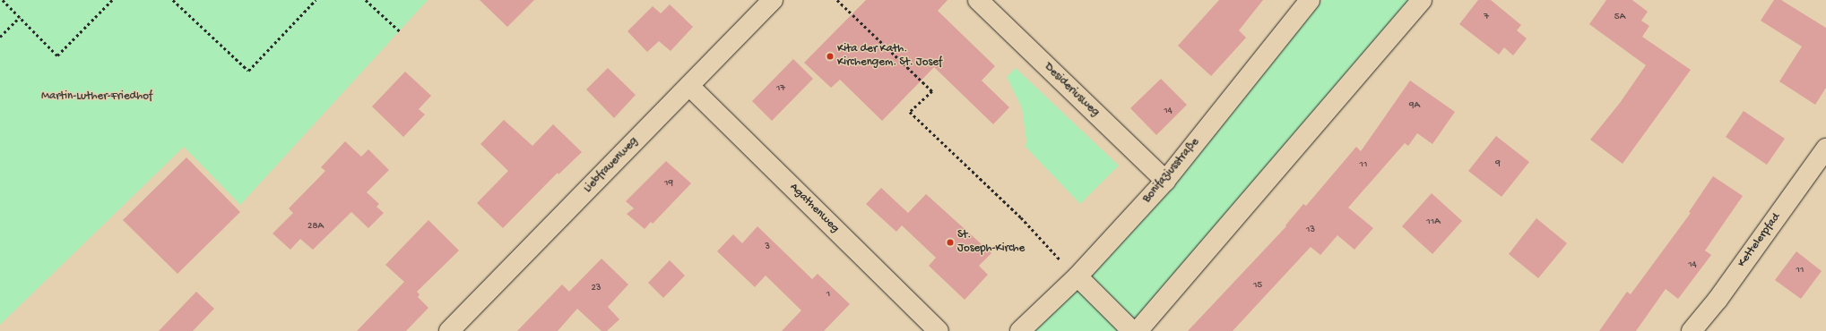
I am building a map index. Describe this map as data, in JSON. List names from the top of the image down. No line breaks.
{"streets":{"street":["Desideriusweg","Liebfrauenweg","Bonifaziusstraße","Agathenweg","Kettelerpfad"]},"crossings":[["Desideriusweg","Bonifaziusstraße"],["Liebfrauenweg","Agathenweg"]],"parks":["Martin-Luther-Friedhof"],"places":["Kita der Kath. Kirchengem. St. Josef","St. Joseph-Kirche"],"house_numbers":["7","5A","17","9A","14","9","11","19","11A","28A","13","3","14","11","15","23","1"]}
